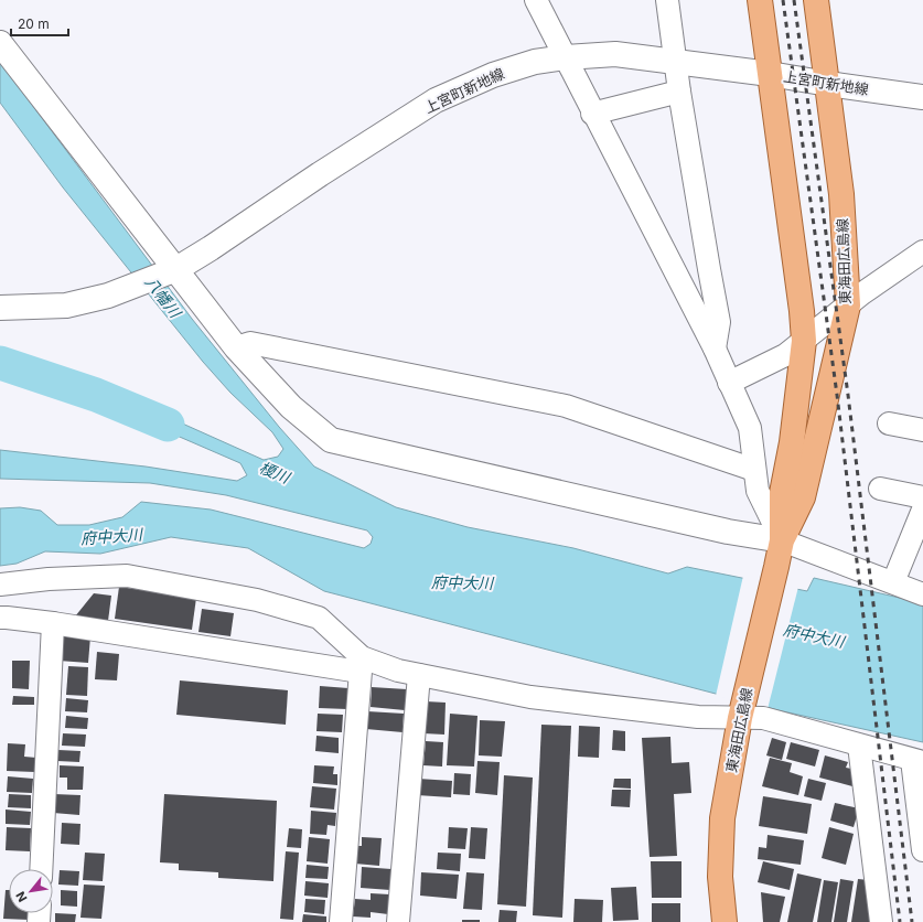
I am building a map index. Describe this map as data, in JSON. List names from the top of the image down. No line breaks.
{"streets":{"main road":["上宮町新地線","東海田広島線"]},"crossings":[["上宮町新地線","東海田広島線"]],"water":["八幡川","榎川","府中大川"],"scale_bar":"20 m","north":"bottom left"}
